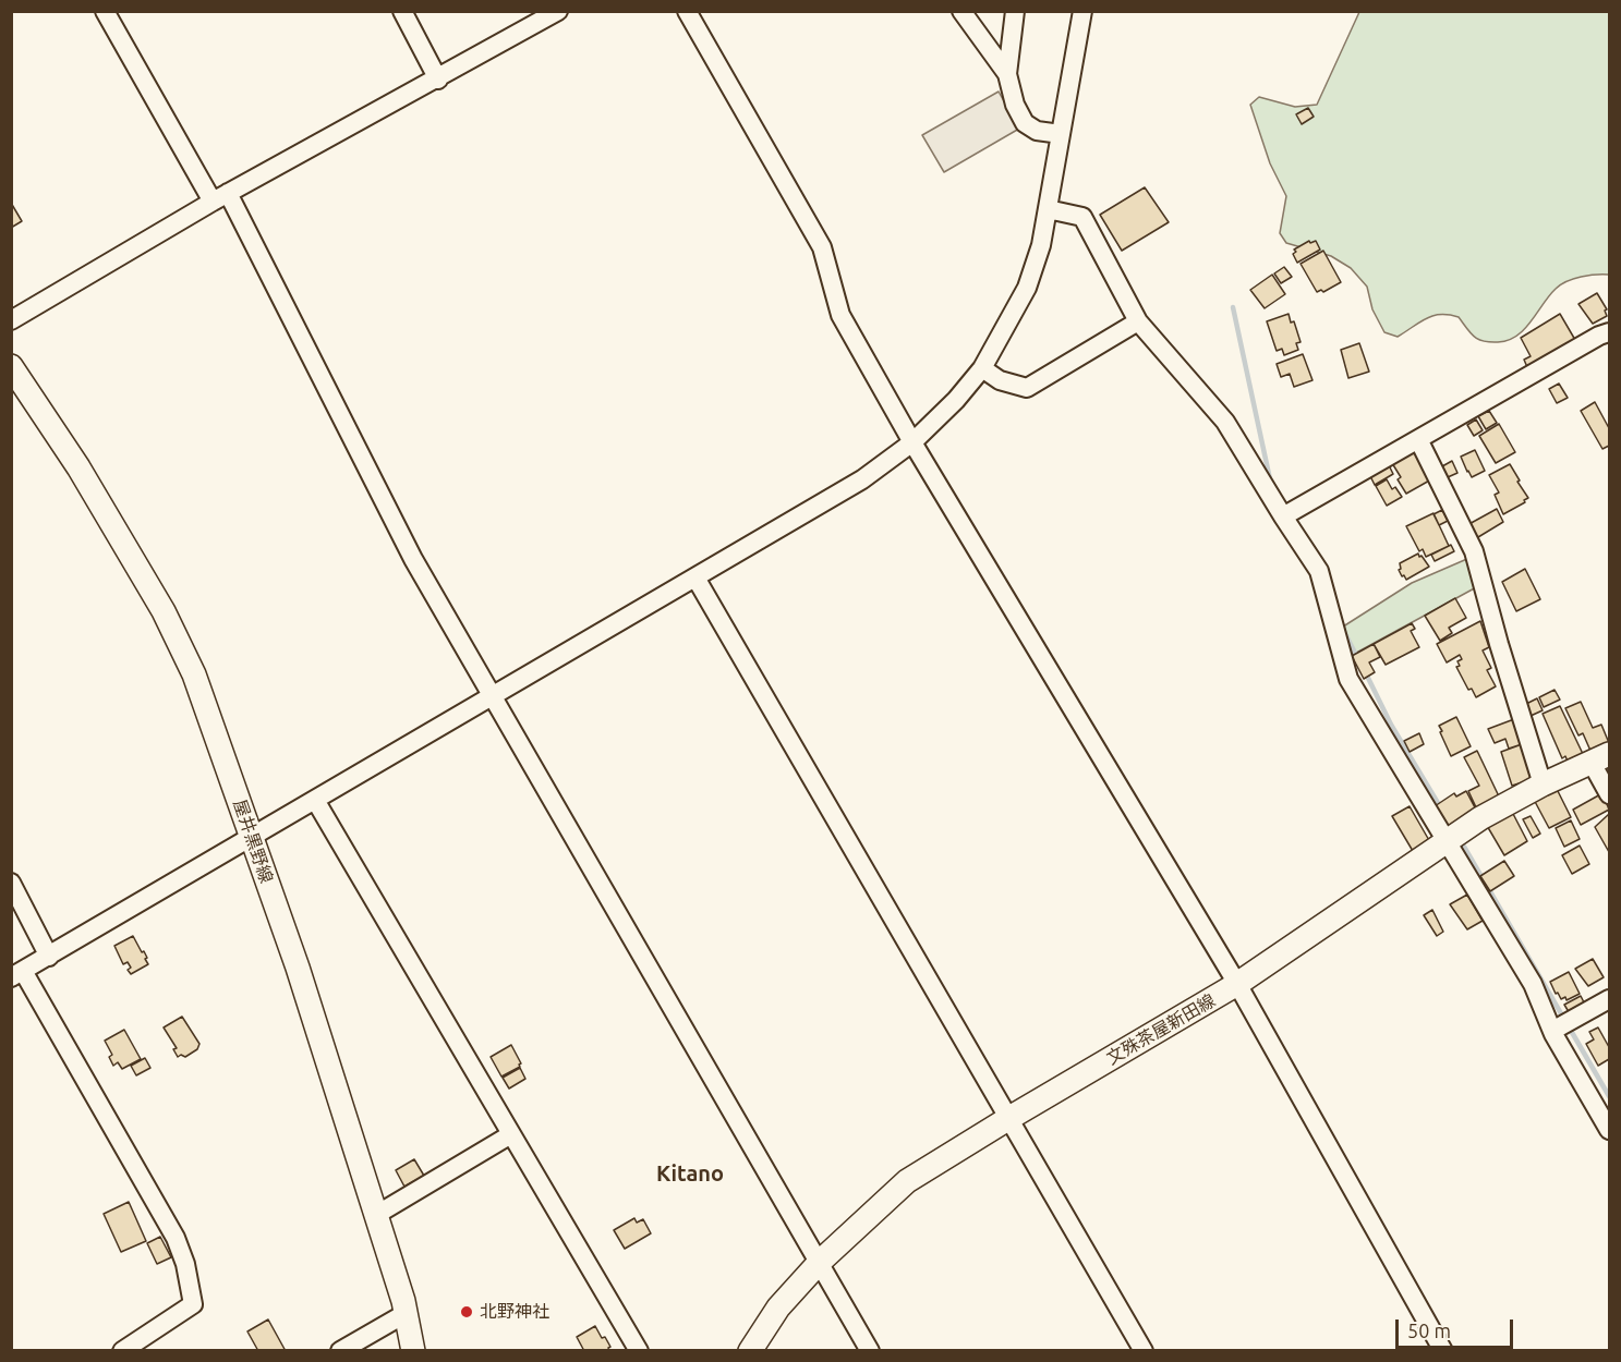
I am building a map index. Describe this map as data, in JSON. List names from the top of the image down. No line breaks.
{"streets":{"main road":["屋井黒野線","文殊茶屋新田線"]},"districts":["Kitano"],"places":["北野神社"],"scale_bar":"50 m"}
